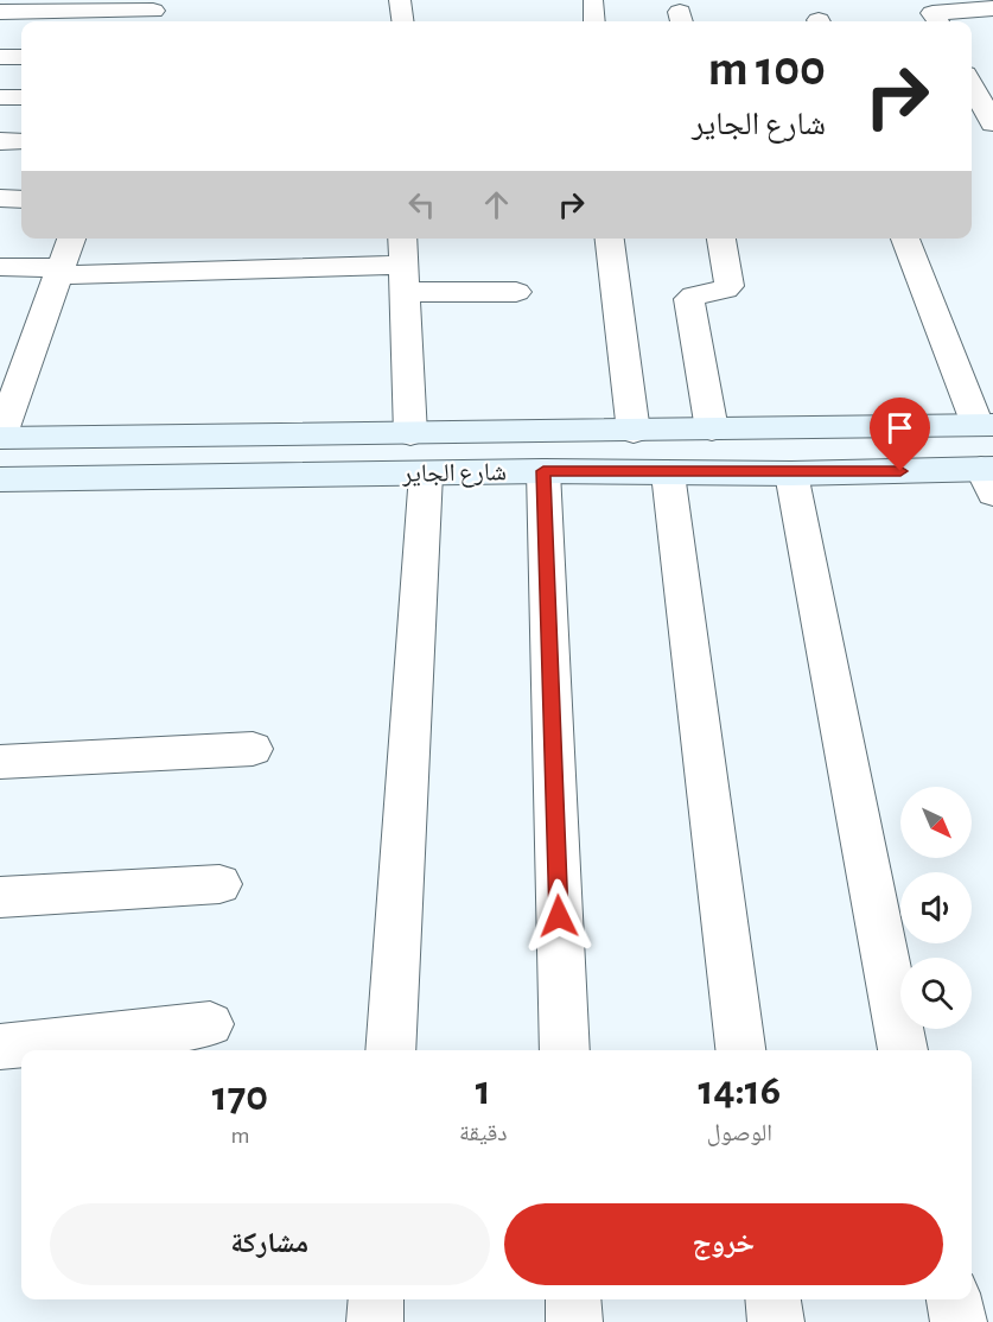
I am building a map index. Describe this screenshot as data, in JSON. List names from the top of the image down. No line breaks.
{"streets":{"street":["شارع الجاير"]},"north":"bottom right","page":{"turn":["100 m","شارع الجاير"],"eta":["14:16","الوصول","1","دقيقة","170","m"],"buttons":["خروج","مشاركة"]}}
